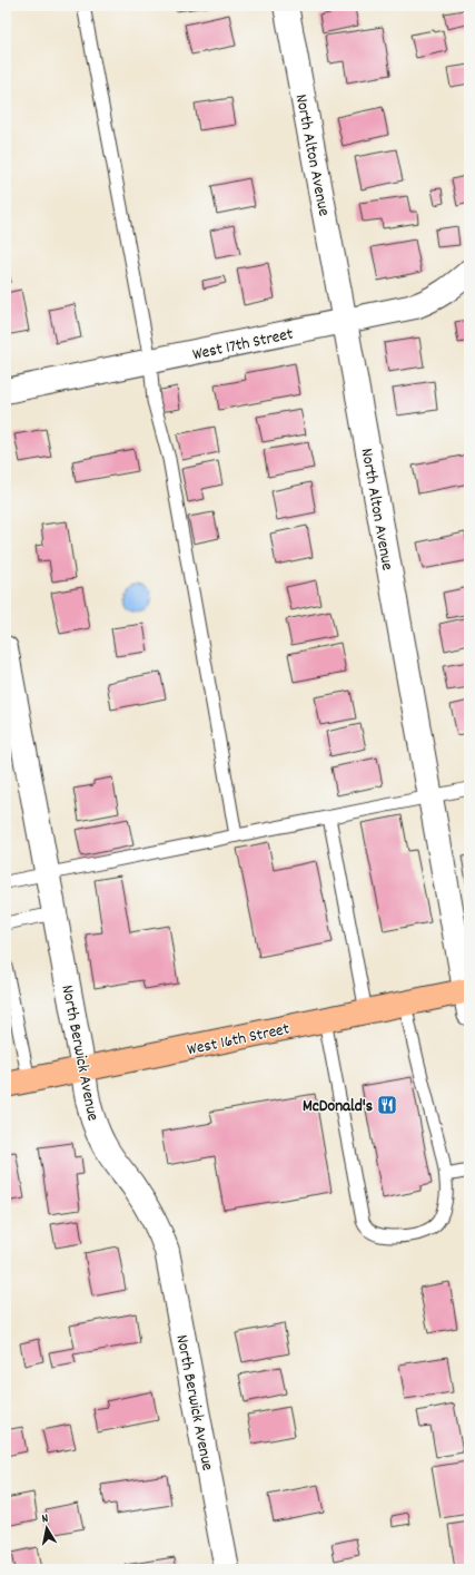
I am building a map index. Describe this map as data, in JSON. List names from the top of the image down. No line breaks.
{"streets":{"main road":["West 16th Street"],"street":["North Alton Avenue","West 17th Street","North Berwick Avenue"]},"crossings":[["North Alton Avenue","West 17th Street"],["North Alton Avenue","West 16th Street"],["West 16th Street","North Berwick Avenue"]],"places":{"restaurant":["McDonald's"]},"north":"top"}
